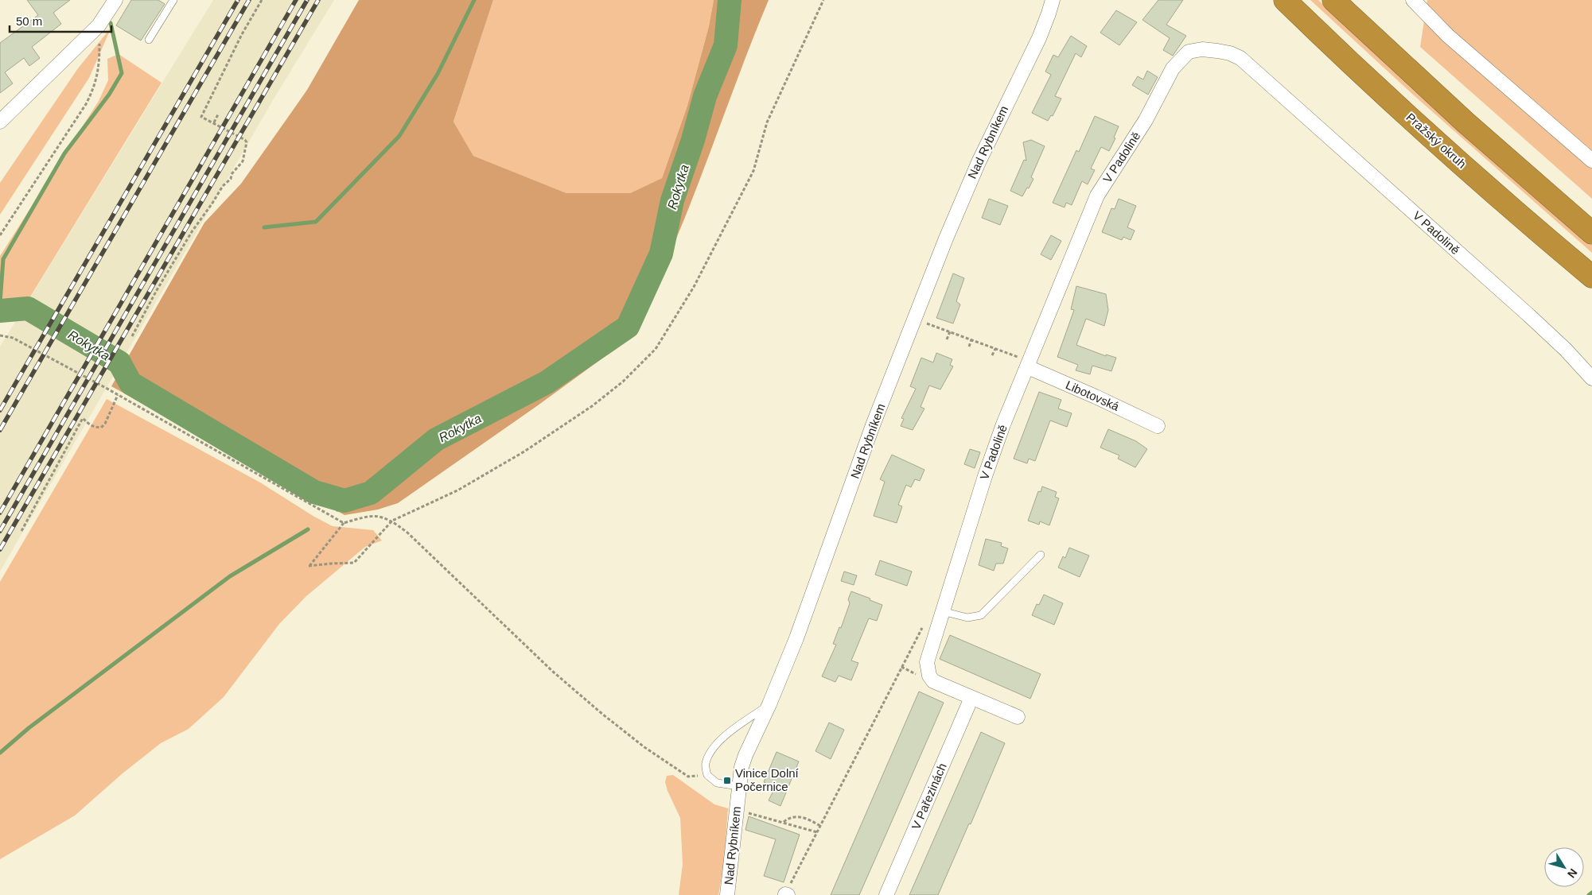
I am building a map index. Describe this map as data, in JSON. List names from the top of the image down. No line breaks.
{"streets":{"highway":["Pražský okruh"],"street":["Nad Rybníkem","V Padolině","Libotovská","V Pařezinách"]},"crossings":[["V Padolině","Libotovská"],["V Padolině","V Pařezinách"]],"water":["Rokytka"],"places":{"transit":["Vinice Dolní Počernice"]},"scale_bar":"50 m","north":"bottom right"}
